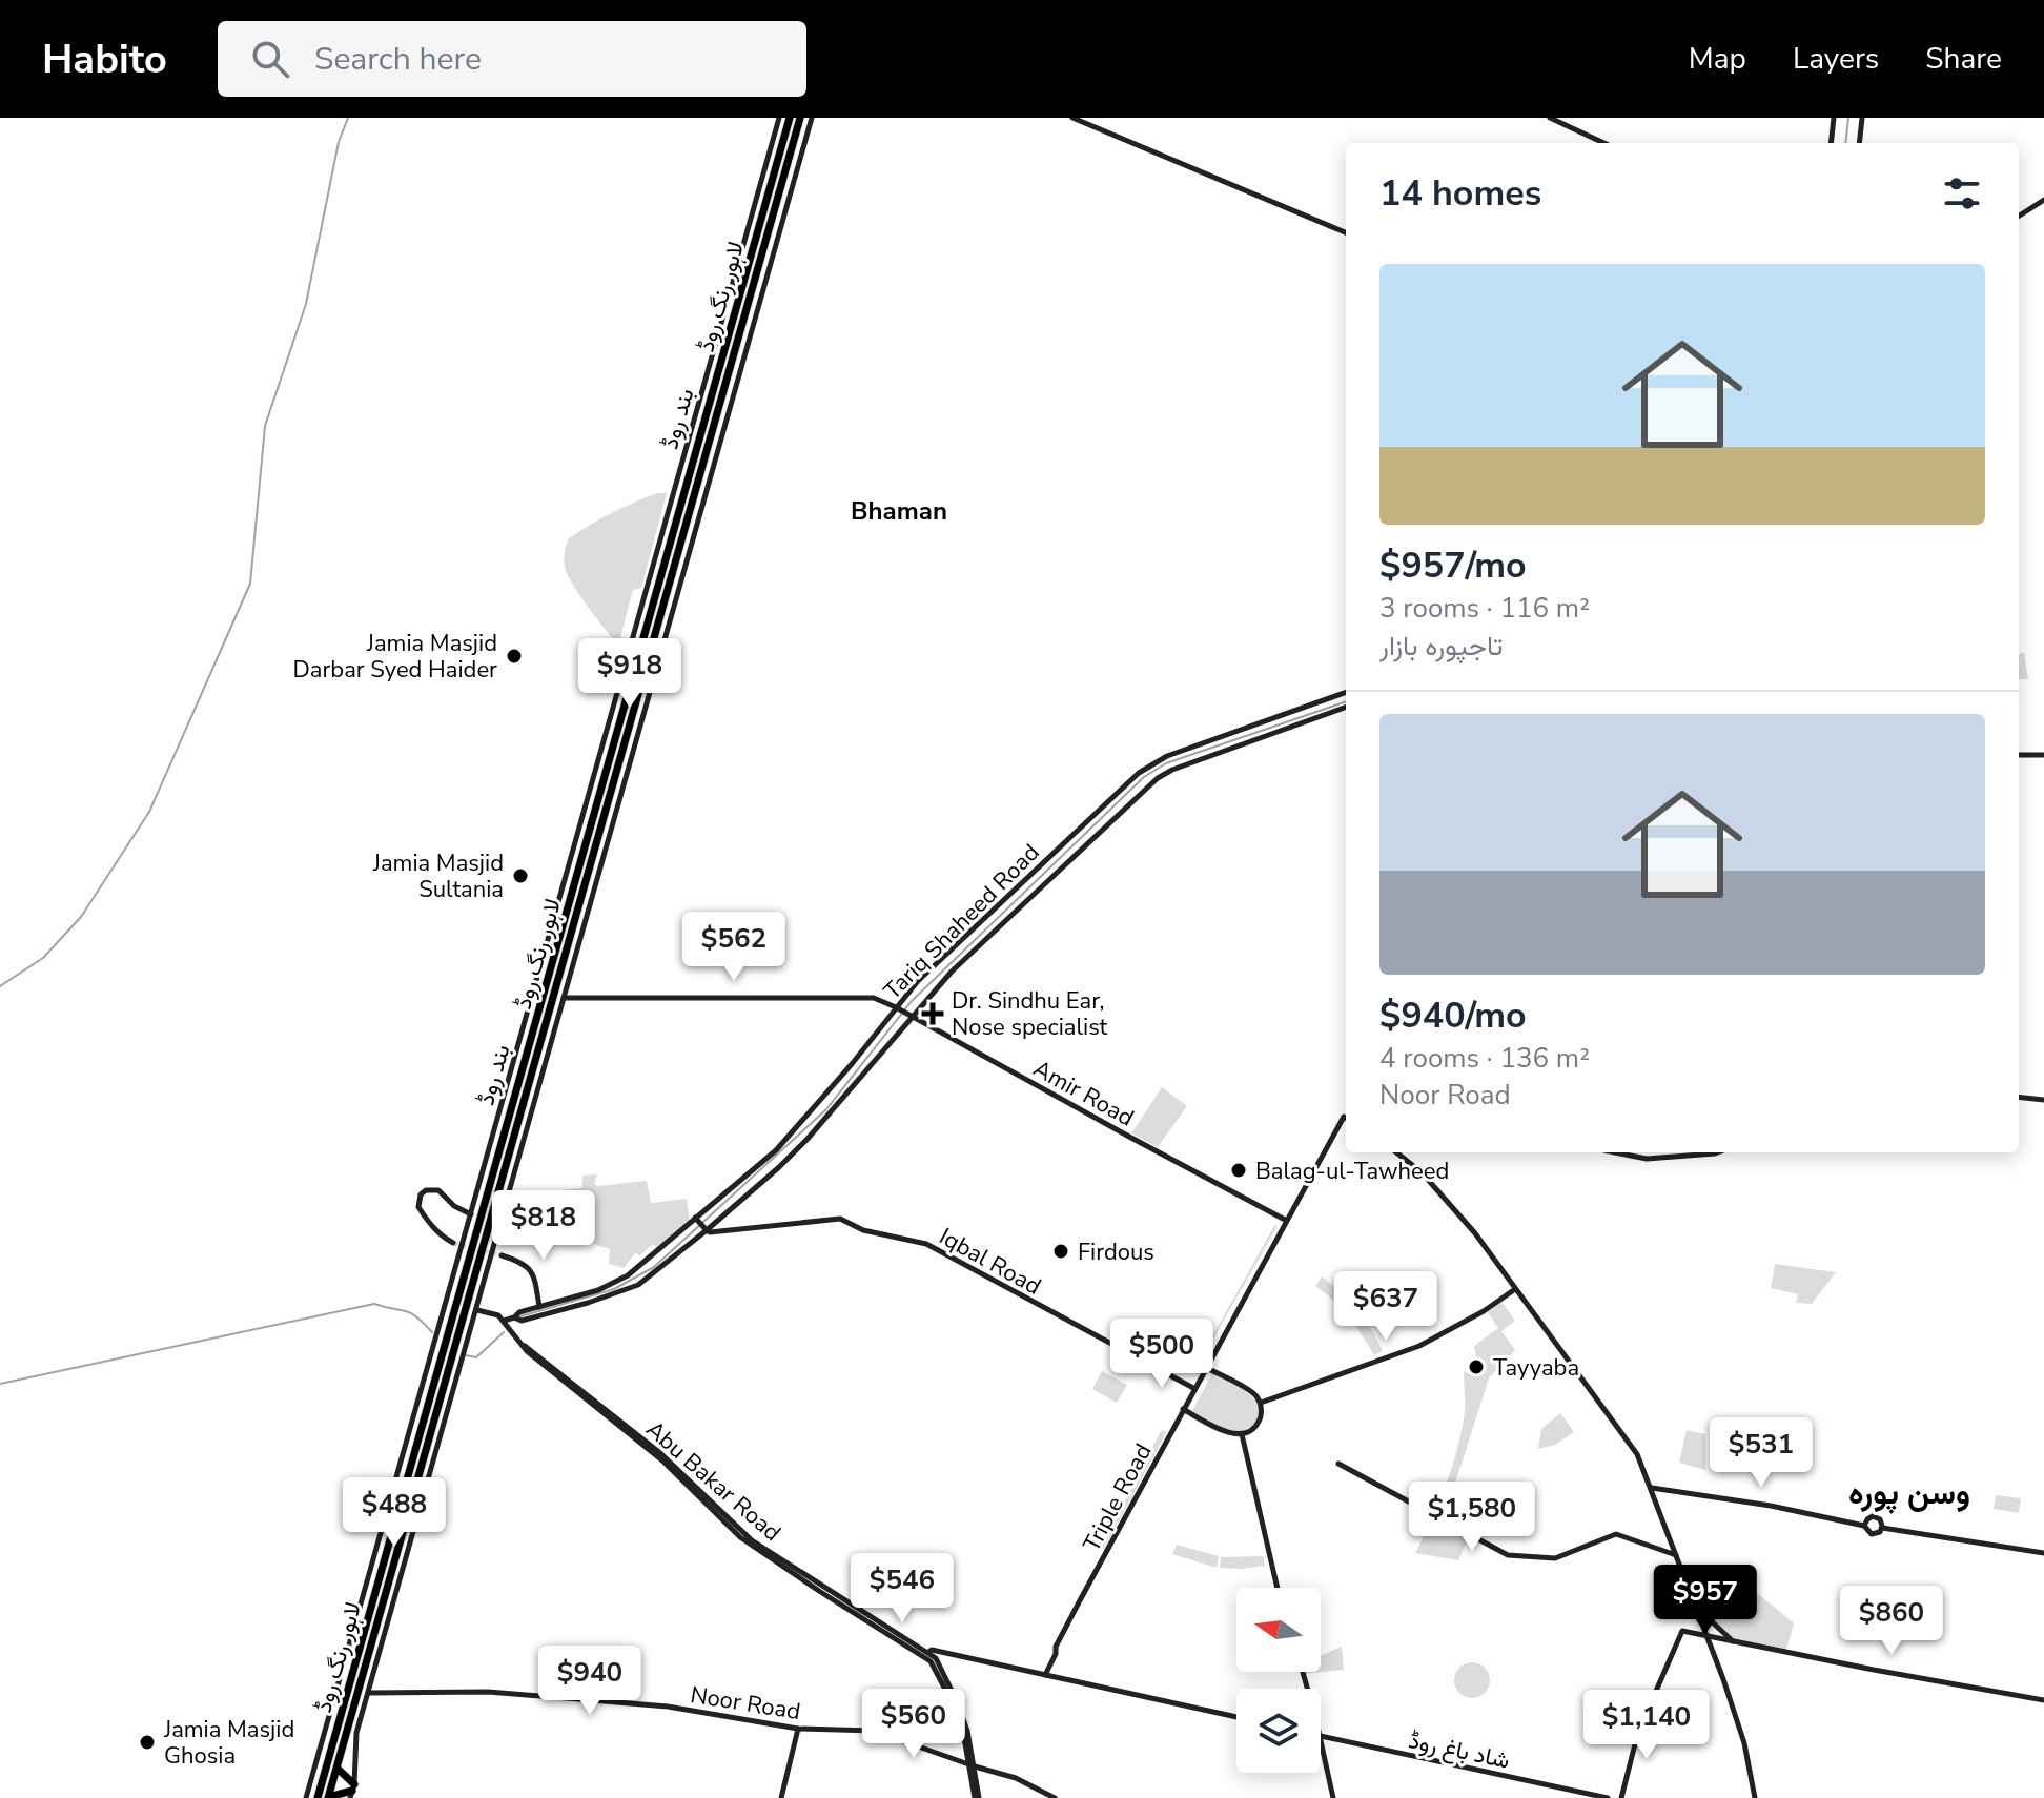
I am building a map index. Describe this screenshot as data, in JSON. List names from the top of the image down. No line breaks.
{"streets":{"highway":["لاہور رنگ روڈ"],"main road":["بند روڈ","Tariq Shaheed Road","Amir Road","Iqbal Road","Abu Bakar Road","Triple Road","Noor Road","شاد باغ روڈ"]},"crossings":[["بند روڈ","Amir Road"],["بند روڈ","Abu Bakar Road"],["بند روڈ","Noor Road"],["Tariq Shaheed Road","Amir Road"],["Tariq Shaheed Road","Iqbal Road"],["Tariq Shaheed Road","Abu Bakar Road"],["Amir Road","Triple Road"],["Iqbal Road","Triple Road"],["Abu Bakar Road","Noor Road"]],"districts":["Bhaman","وسن پورہ"],"places":{"other":["Jamia Masjid Darbar Syed Haider","Jamia Masjid Sultania","Balag-ul-Tawheed","Firdous","Tayyaba","Jamia Masjid Ghosia"],"health":["Dr. Sindhu Ear, Nose specialist"]},"north":"left","page":{"header":"Habito","search":"Search here","nav":["Map","Layers","Share"],"heading":"14 homes","list":[{"name":"$957/mo","note":"3 rooms · 116 m² · تاجپورہ بازار"},{"name":"$940/mo","note":"4 rooms · 136 m² · Noor Road"}],"price":["$918","$562","$818","$637","$500","$531","$488","$1,580","$546","$957","$860","$940","$560","$1,140"]}}
